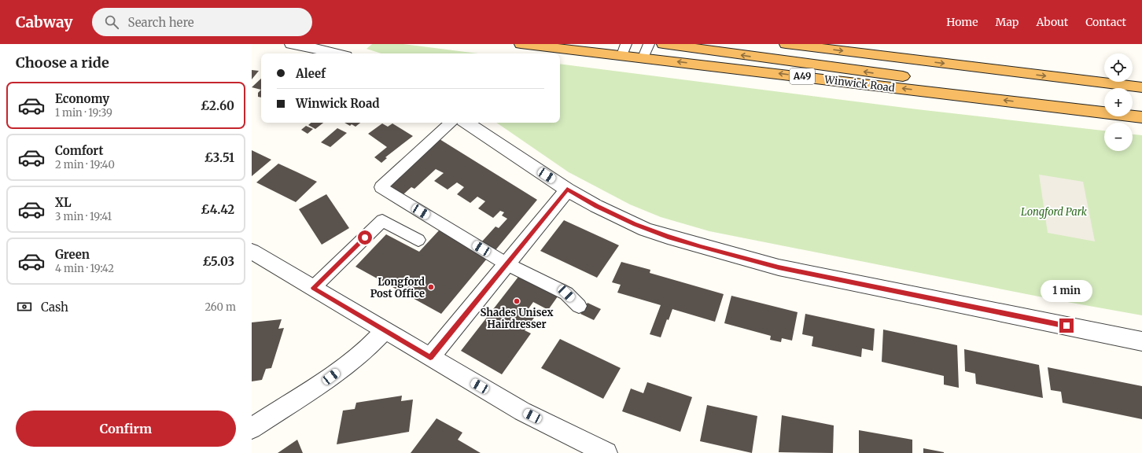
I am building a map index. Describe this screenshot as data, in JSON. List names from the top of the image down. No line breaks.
{"streets":{"highway":["A49","Winwick Road"]},"parks":["Longford Park"],"places":["Longford Post Office","Shades Unisex Hairdresser"],"page":{"header":"Cabway","search":"Search here","nav":["Home","Map","About","Contact"],"heading":"Choose a ride","map_buttons":["+","−"],"banner":["Aleef","Winwick Road"],"list":[{"name":"Economy","note":"1 min · 19:39","value":"£2.60"},{"name":"Comfort","note":"2 min · 19:40","value":"£3.51"},{"name":"XL","note":"3 min · 19:41","value":"£4.42"},{"name":"Green","note":"4 min · 19:42","value":"£5.03"}],"bubble":"1 min","pay":["Cash","260 m"],"buttons":"Confirm"}}
